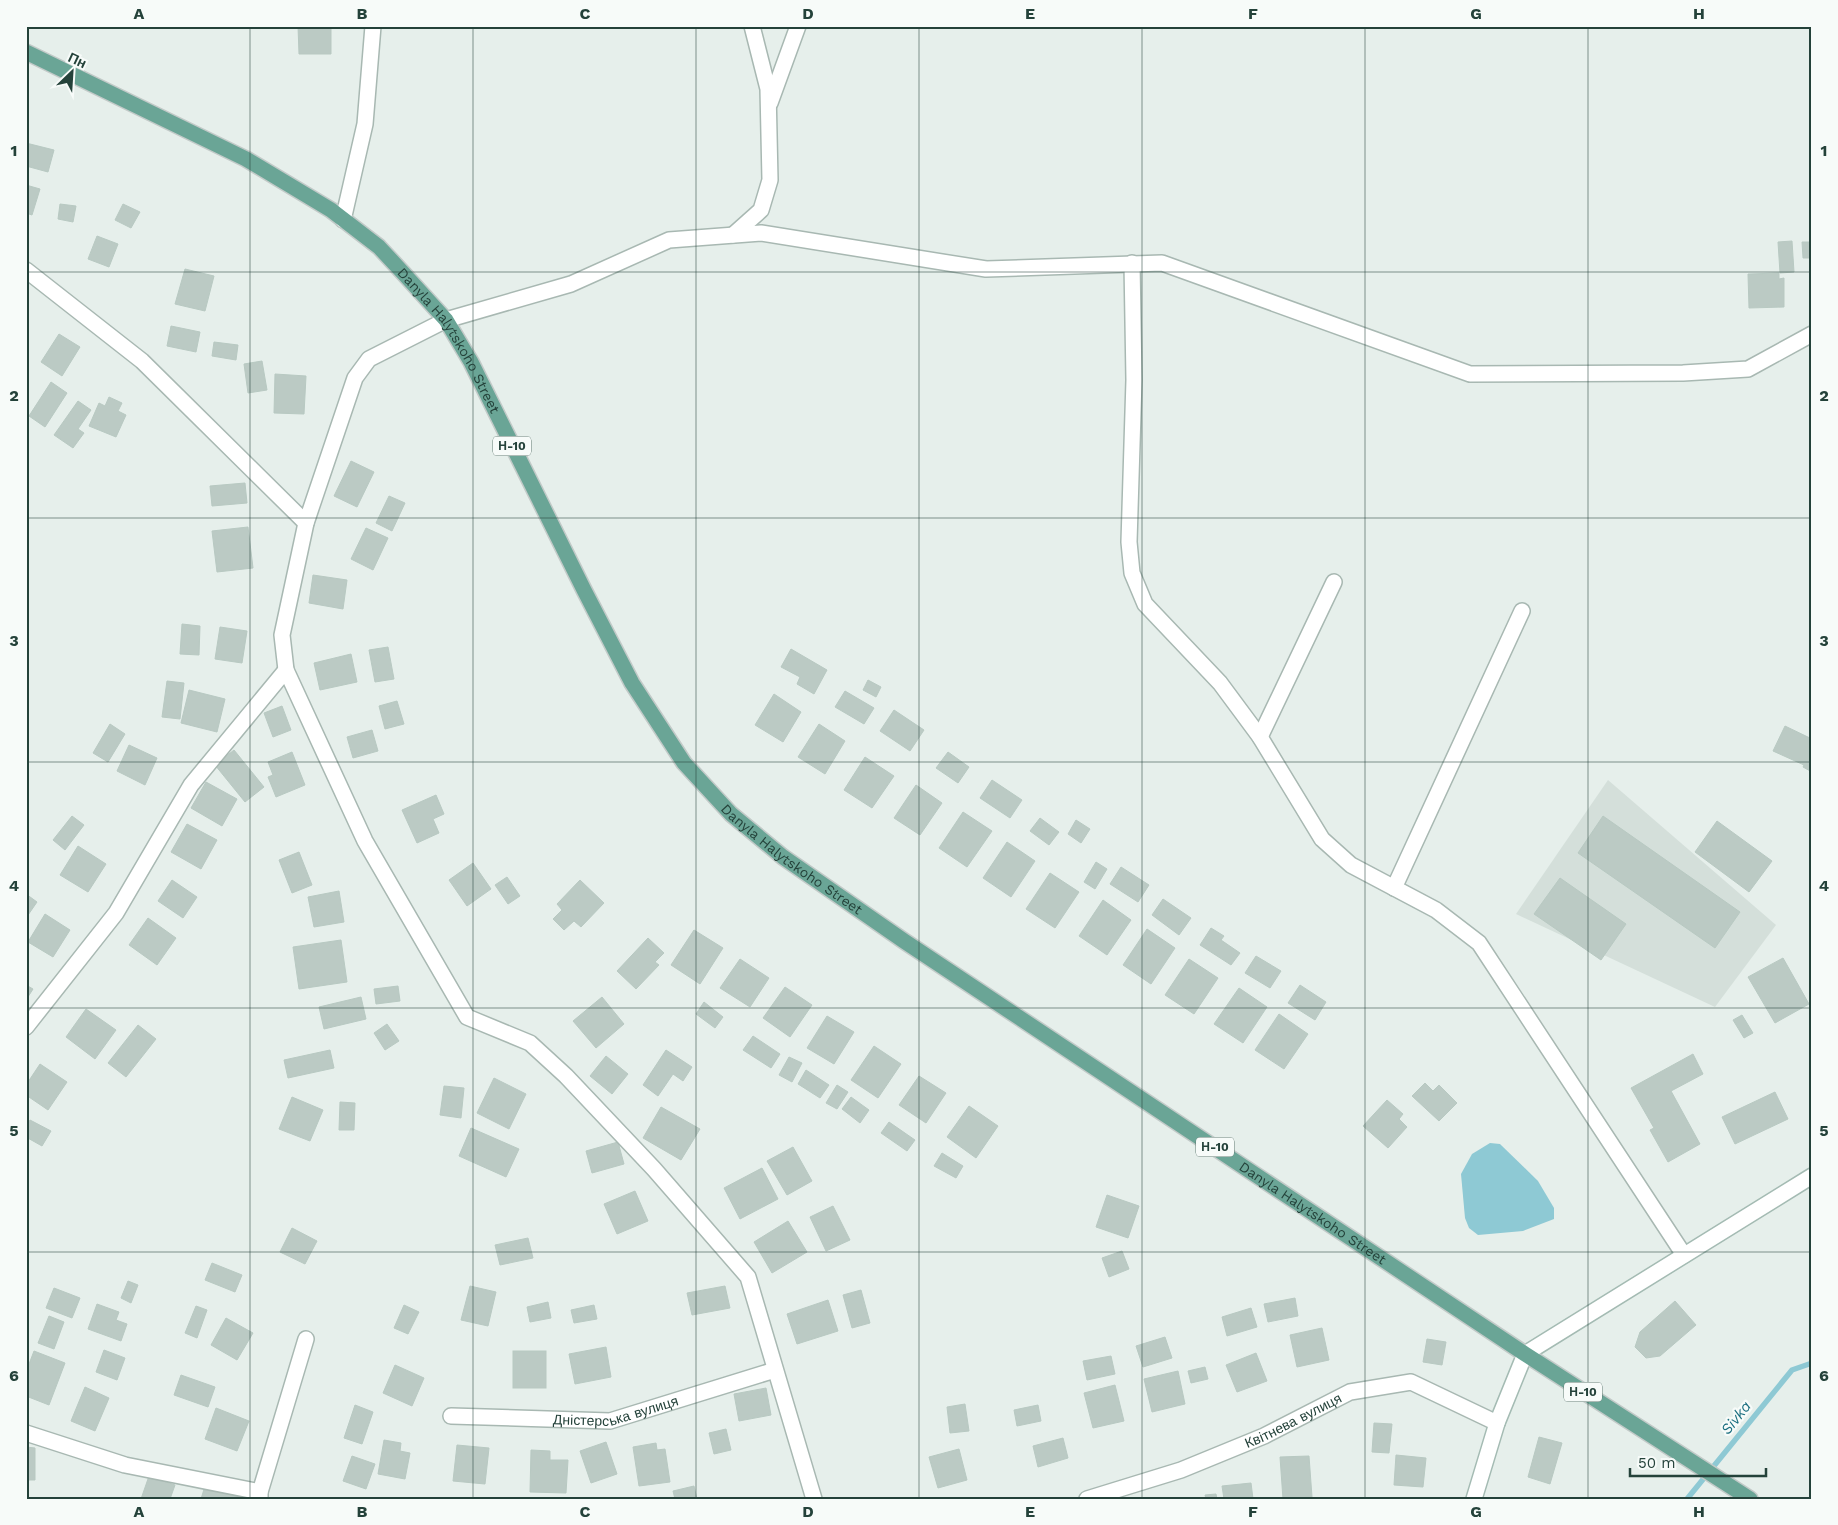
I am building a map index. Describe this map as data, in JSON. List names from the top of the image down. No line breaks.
{"streets":{"main road":["Danyla Halytskoho Street","Н-10"],"street":["Дністерська вулиця","Квітнева вулиця"]},"water":["Sivka"],"scale_bar":"50 m","north":"top right","grid":{"columns":["A","B","C","D","E","F","G","H"],"rows":["1","2","3","4","5","6"]}}
